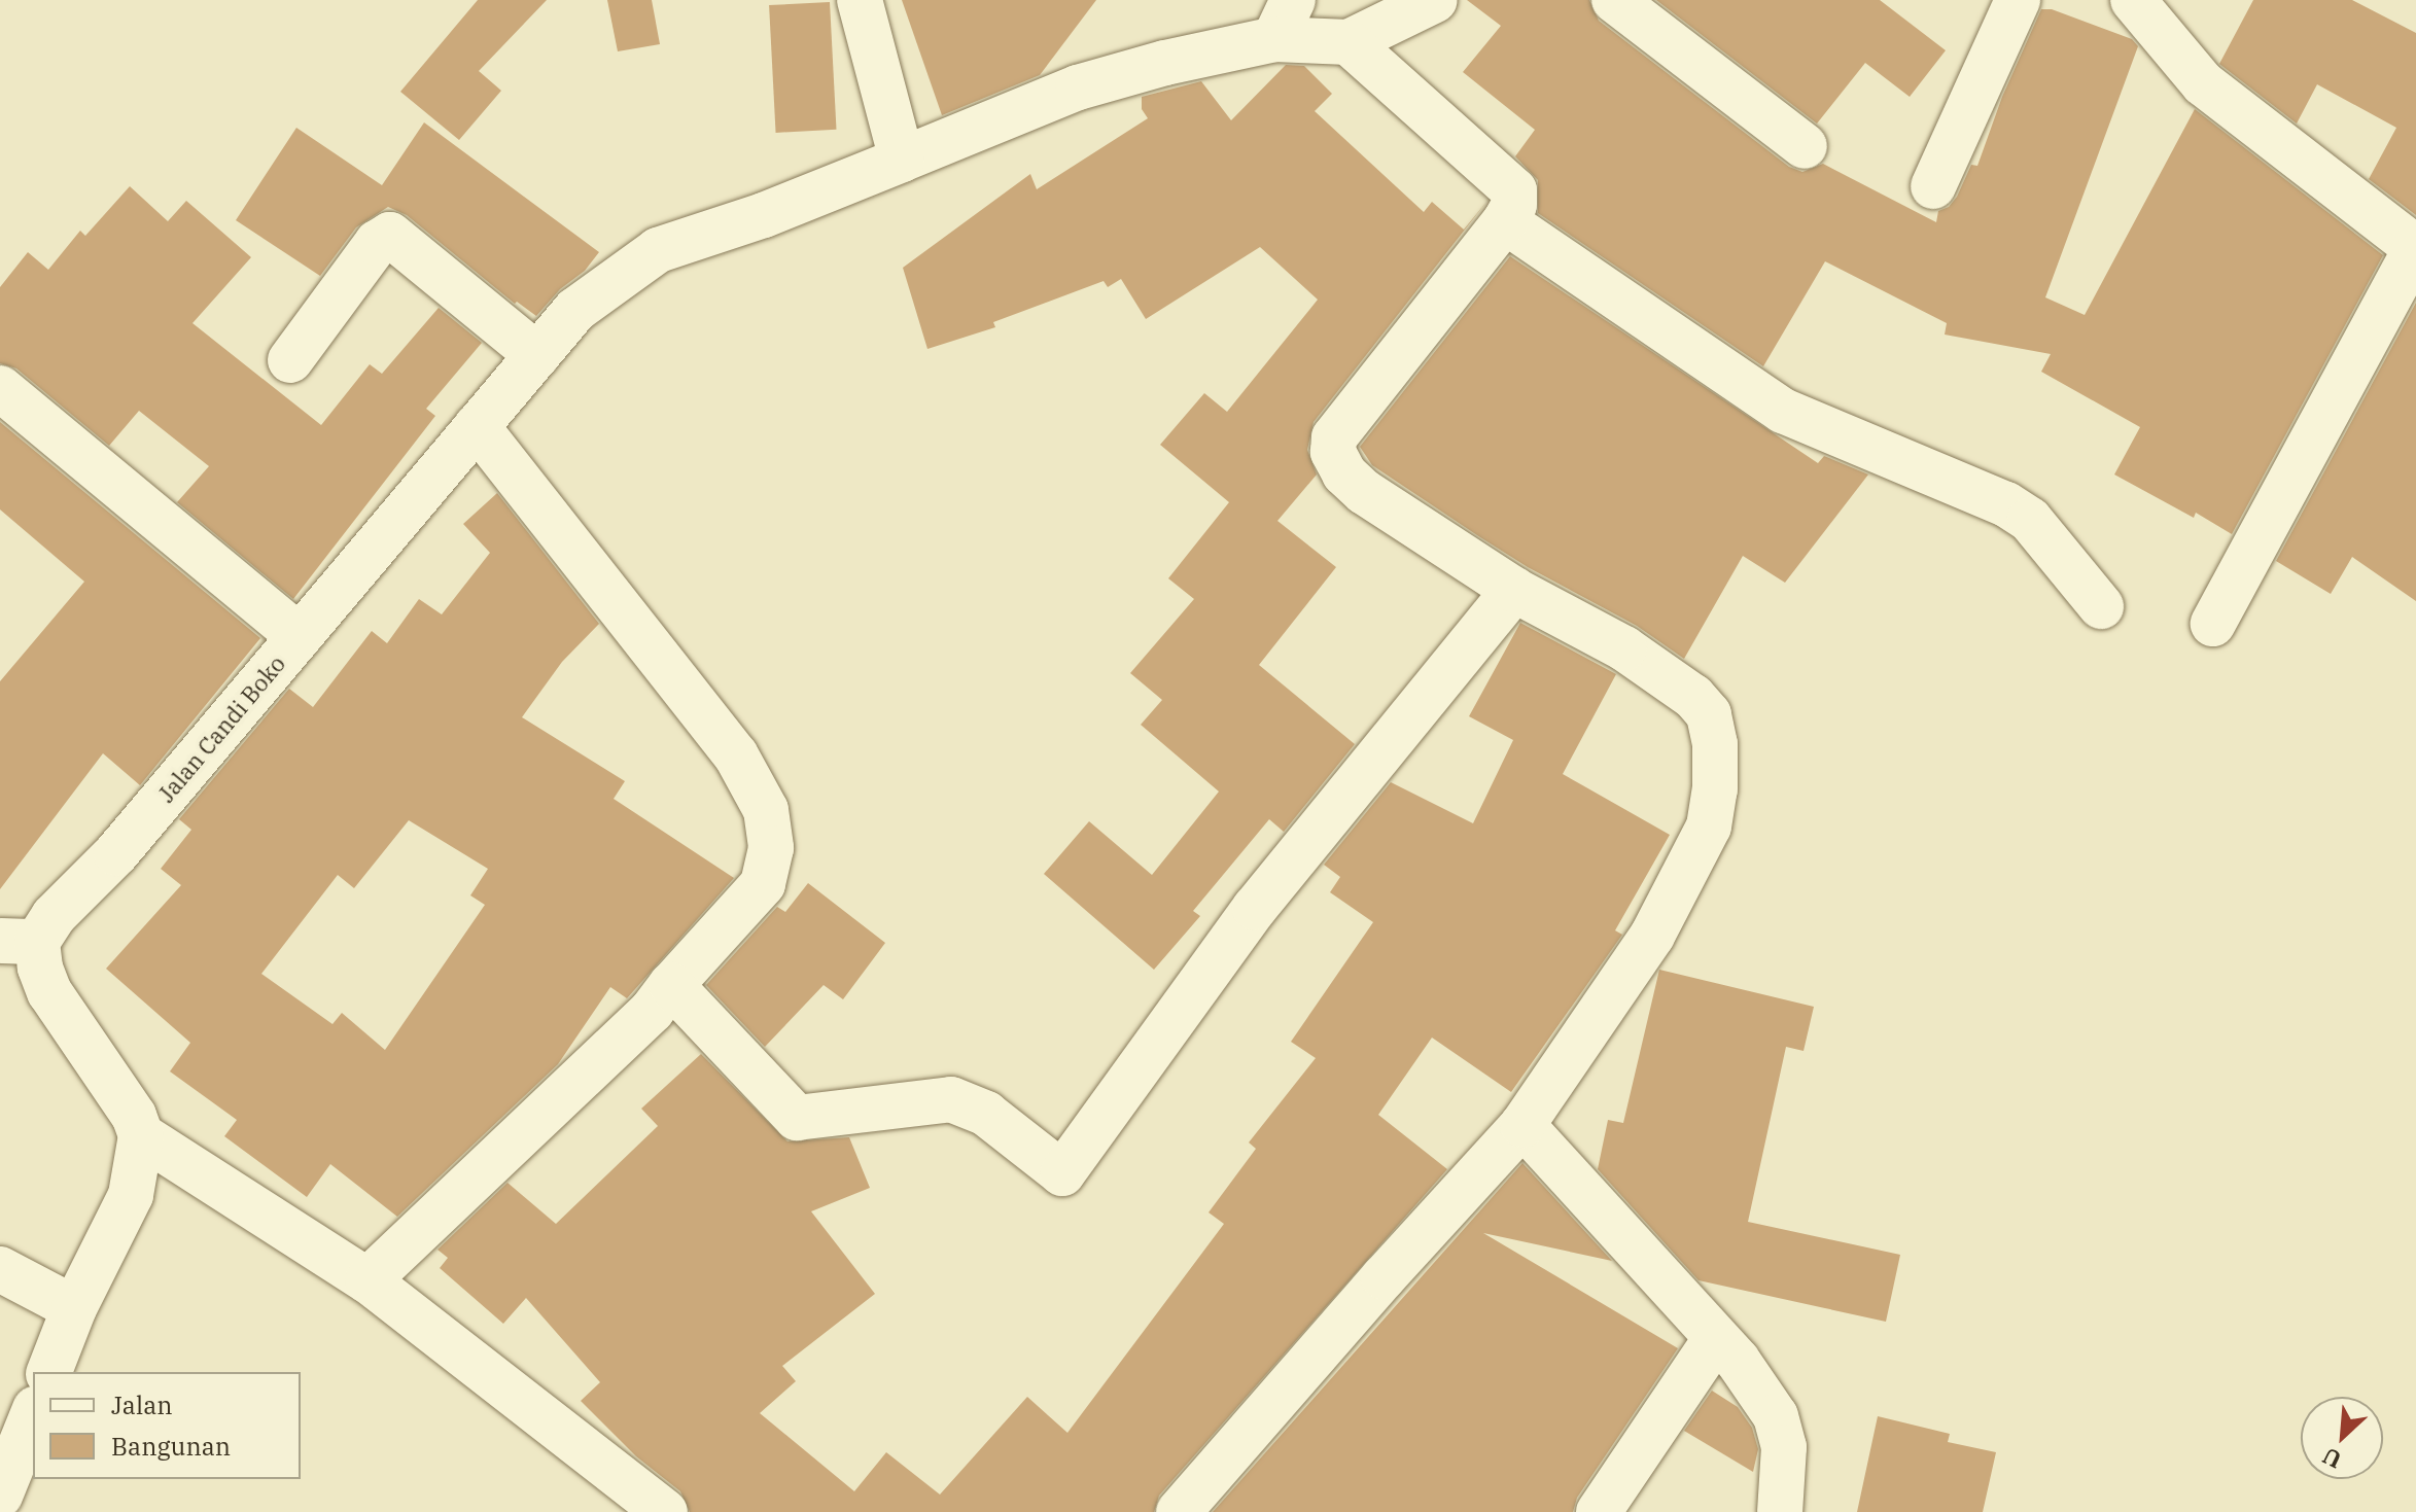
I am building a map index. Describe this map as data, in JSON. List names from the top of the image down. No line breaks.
{"streets":{"street":["Jalan Candi Boko"]},"legend":["Jalan","Bangunan"],"north":"bottom left"}
